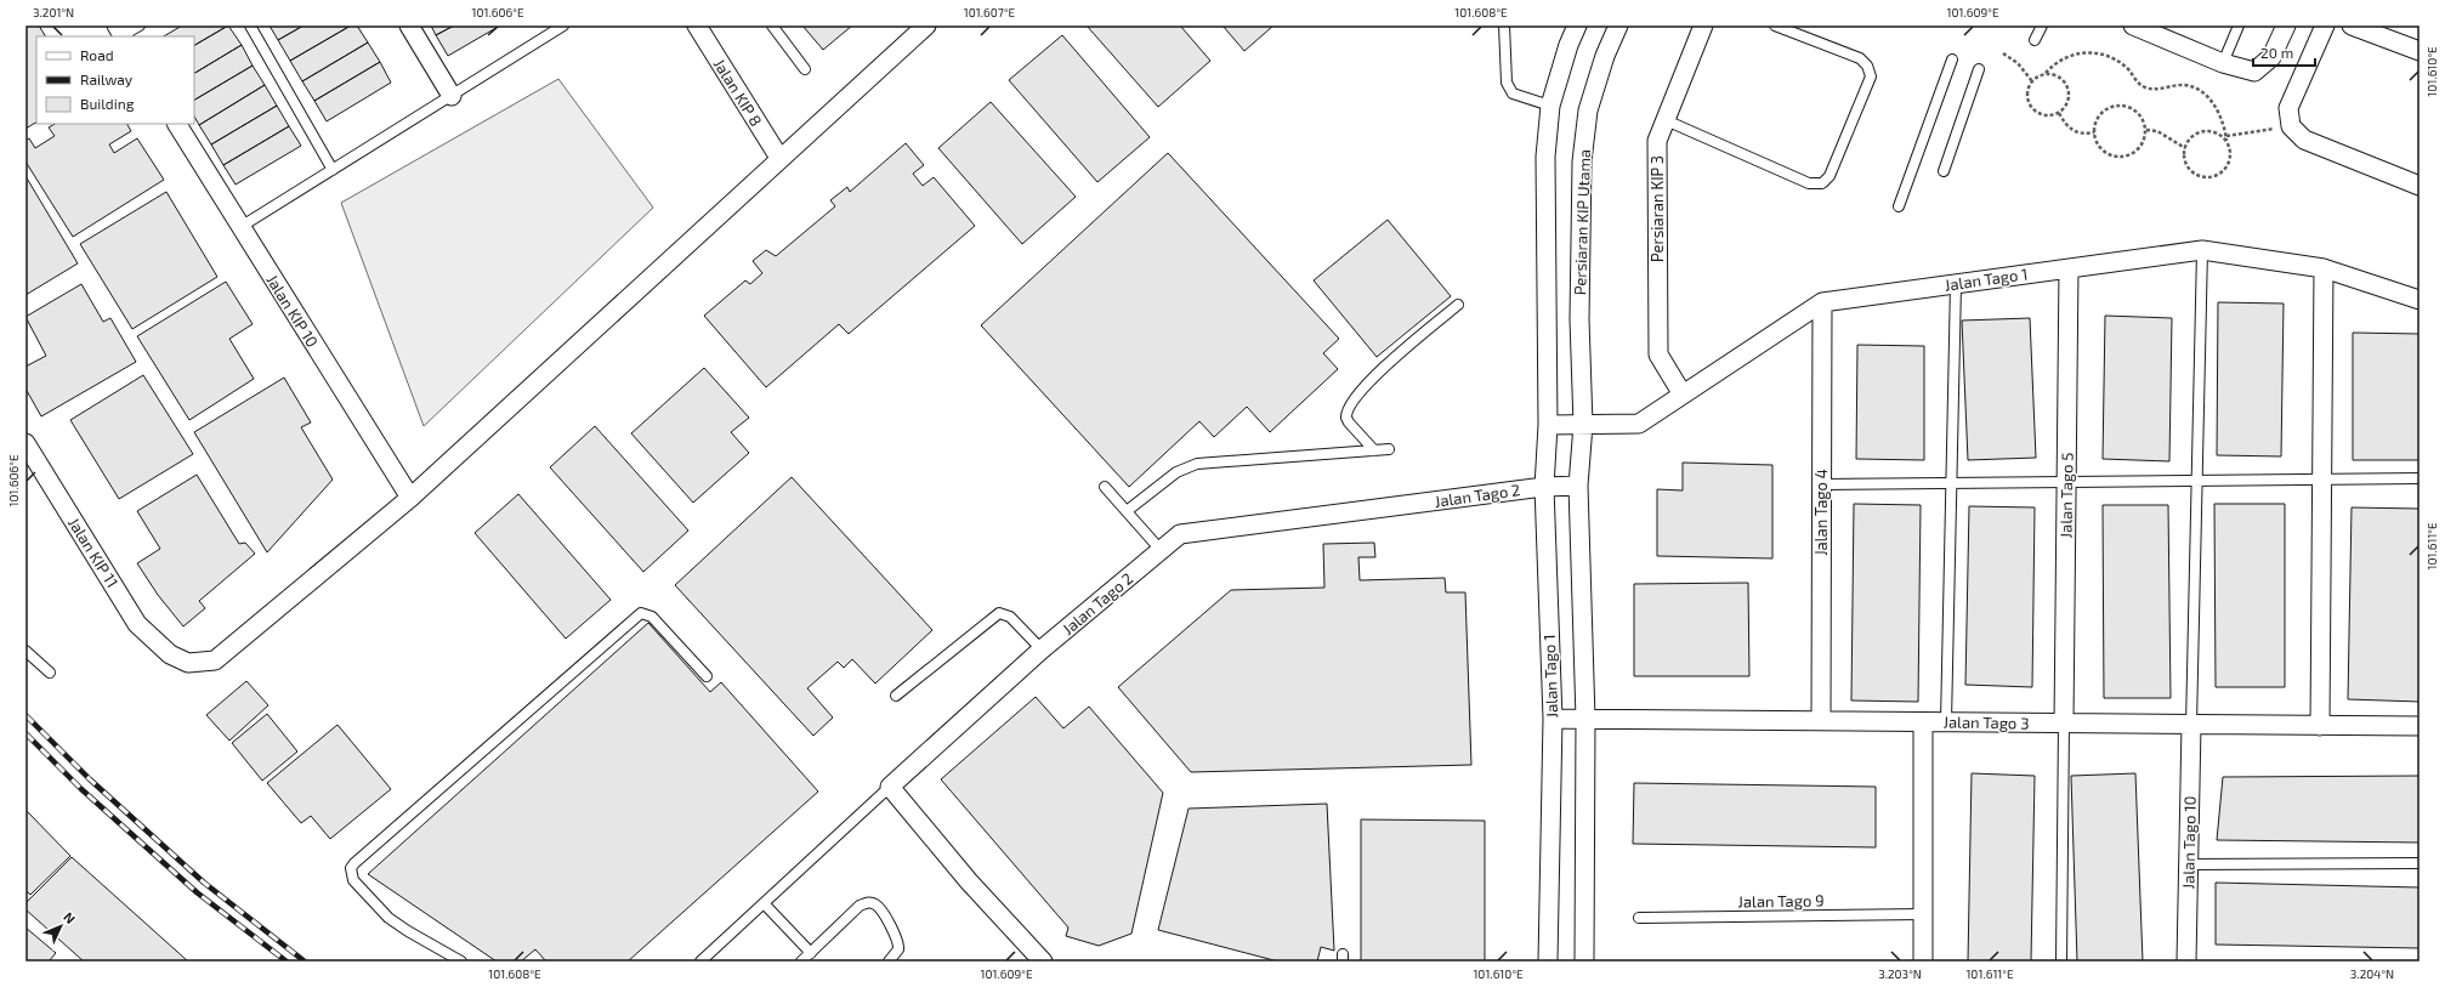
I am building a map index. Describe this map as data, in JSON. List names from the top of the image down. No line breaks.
{"streets":{"street":["Jalan KIP 8","Persiaran KIP 3","Persiaran KIP Utama","Jalan Tago 1","Jalan KIP 10","Jalan Tago 2","Jalan Tago 5","Jalan Tago 4","Jalan KIP 11","Jalan Tago 3","Jalan Tago 10"],"lane":["Jalan Tago 9"]},"crossings":[["Persiaran KIP 3","Jalan Tago 1"],["Persiaran KIP Utama","Jalan Tago 1"],["Jalan Tago 1","Jalan Tago 2"],["Jalan Tago 1","Jalan Tago 5"],["Jalan Tago 1","Jalan Tago 4"],["Jalan Tago 1","Jalan Tago 3"],["Jalan KIP 10","Jalan KIP 11"],["Jalan Tago 5","Jalan Tago 3"],["Jalan Tago 4","Jalan Tago 3"],["Jalan Tago 3","Jalan Tago 10"]],"legend":["Road","Railway","Building"],"scale_bar":"20 m","north":"top right","coordinates":["3.201°N","101.606°E","101.607°E","101.608°E","101.609°E","101.610°E","101.611°E","3.203°N","3.204°N"]}
